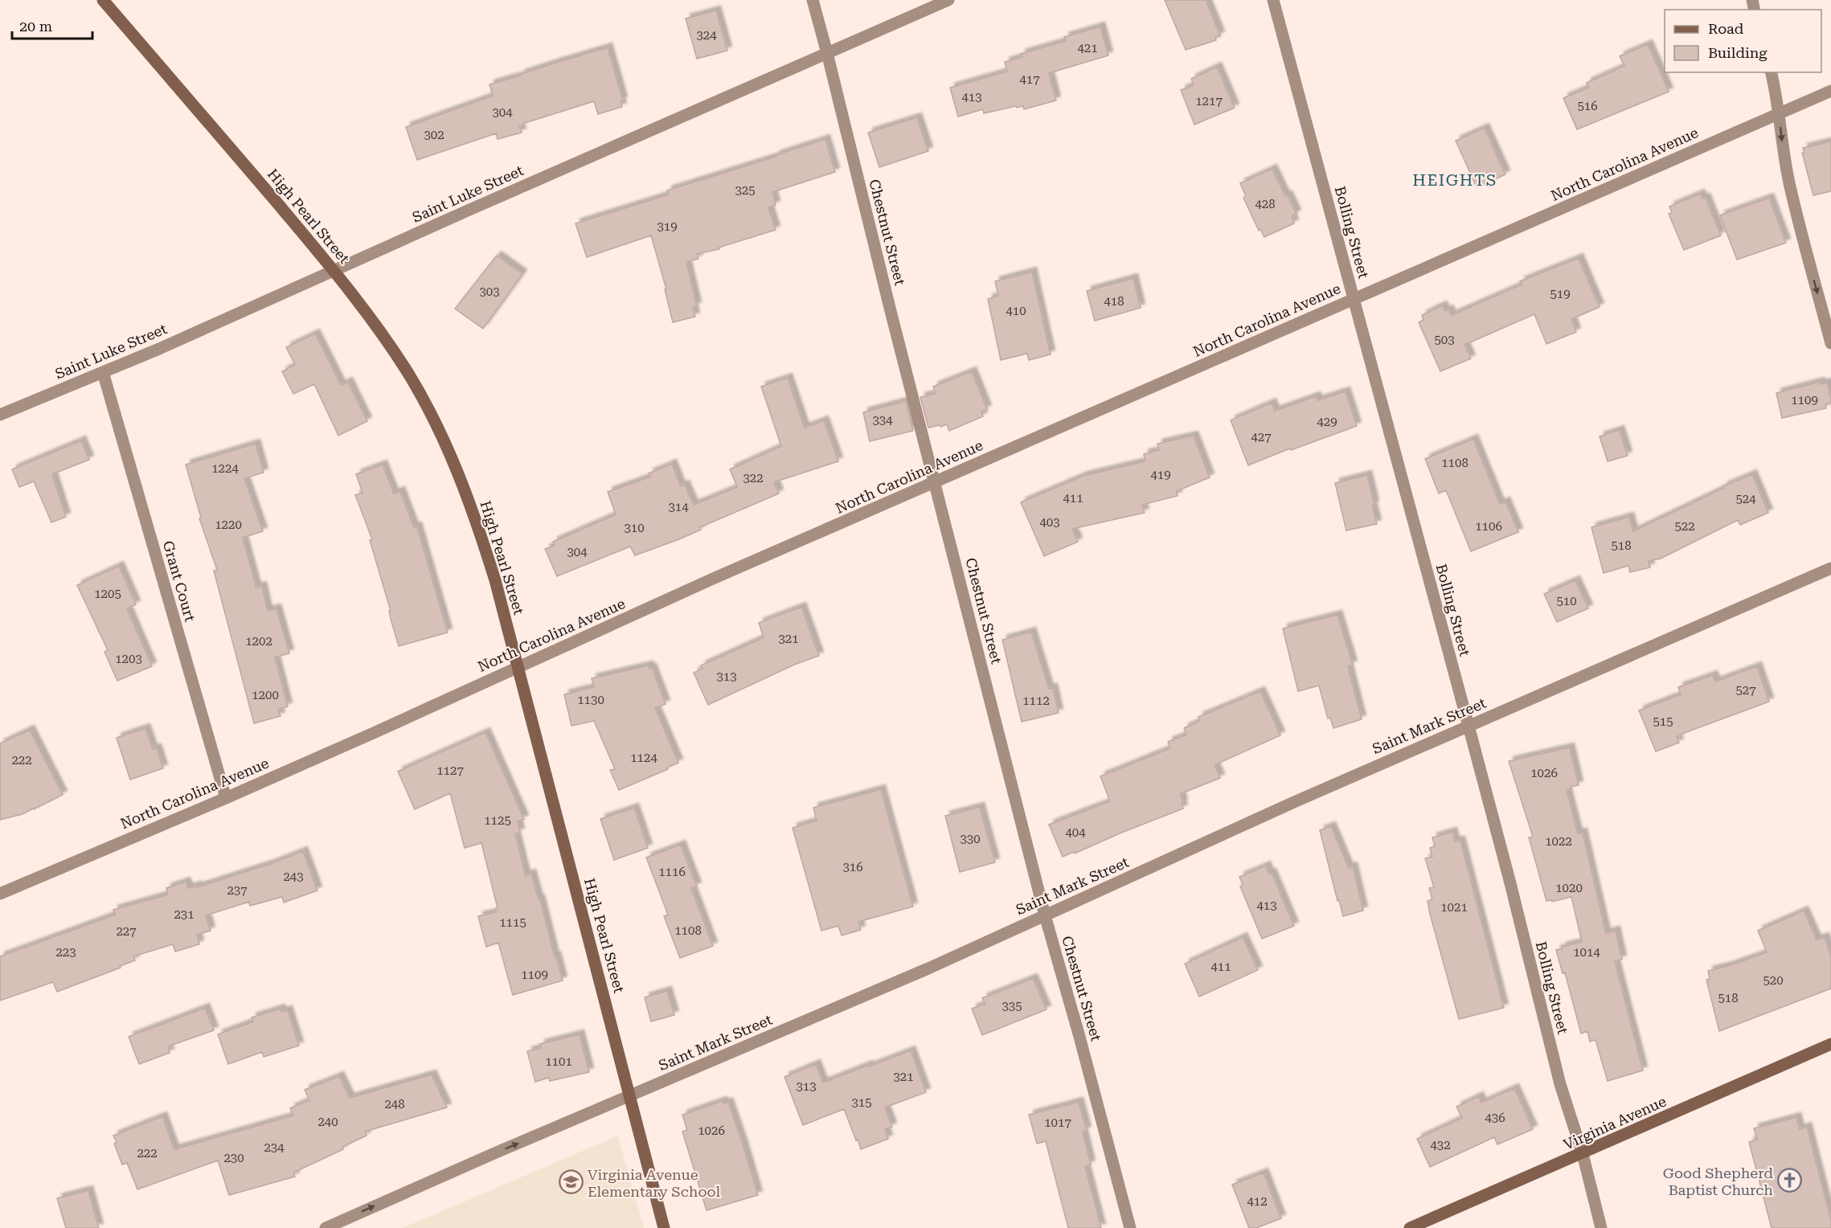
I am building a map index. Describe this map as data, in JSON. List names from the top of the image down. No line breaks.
{"streets":{"street":["North Carolina Avenue","Saint Luke Street","High Pearl Street","Chestnut Street","Bolling Street","Grant Court","Saint Mark Street","Virginia Avenue"]},"crossings":[["North Carolina Avenue","High Pearl Street"],["North Carolina Avenue","Chestnut Street"],["North Carolina Avenue","Bolling Street"],["North Carolina Avenue","Grant Court"],["Saint Luke Street","High Pearl Street"],["Saint Luke Street","Chestnut Street"],["Saint Luke Street","Grant Court"],["High Pearl Street","Saint Mark Street"],["Chestnut Street","Saint Mark Street"],["Bolling Street","Saint Mark Street"],["Bolling Street","Virginia Avenue"]],"districts":["HEIGHTS"],"places":{"church":["Good Shepherd Baptist Church"],"school or university":["Virginia Avenue Elementary School"]},"house_numbers":["324","421","417","413","1217","516","304","302","325","428","319","303","519","418","410","503","1109","334","429","427","1108","1224","419","322","411","524","314","403","1220","1106","522","310","518","304","1205","510","321","1202","1203","313","527","1200","1130","1112","515","1124","222","1127","1026","1125","404","330","1022","316","1116","243","1020","237","413","1021","231","1115","1108","227","223","1014","411","1109","520","518","335","1101","321","313","315","248","436","240","1017","1026","432","234","222","230","412"],"legend":["Road","Building"],"scale_bar":"20 m"}
